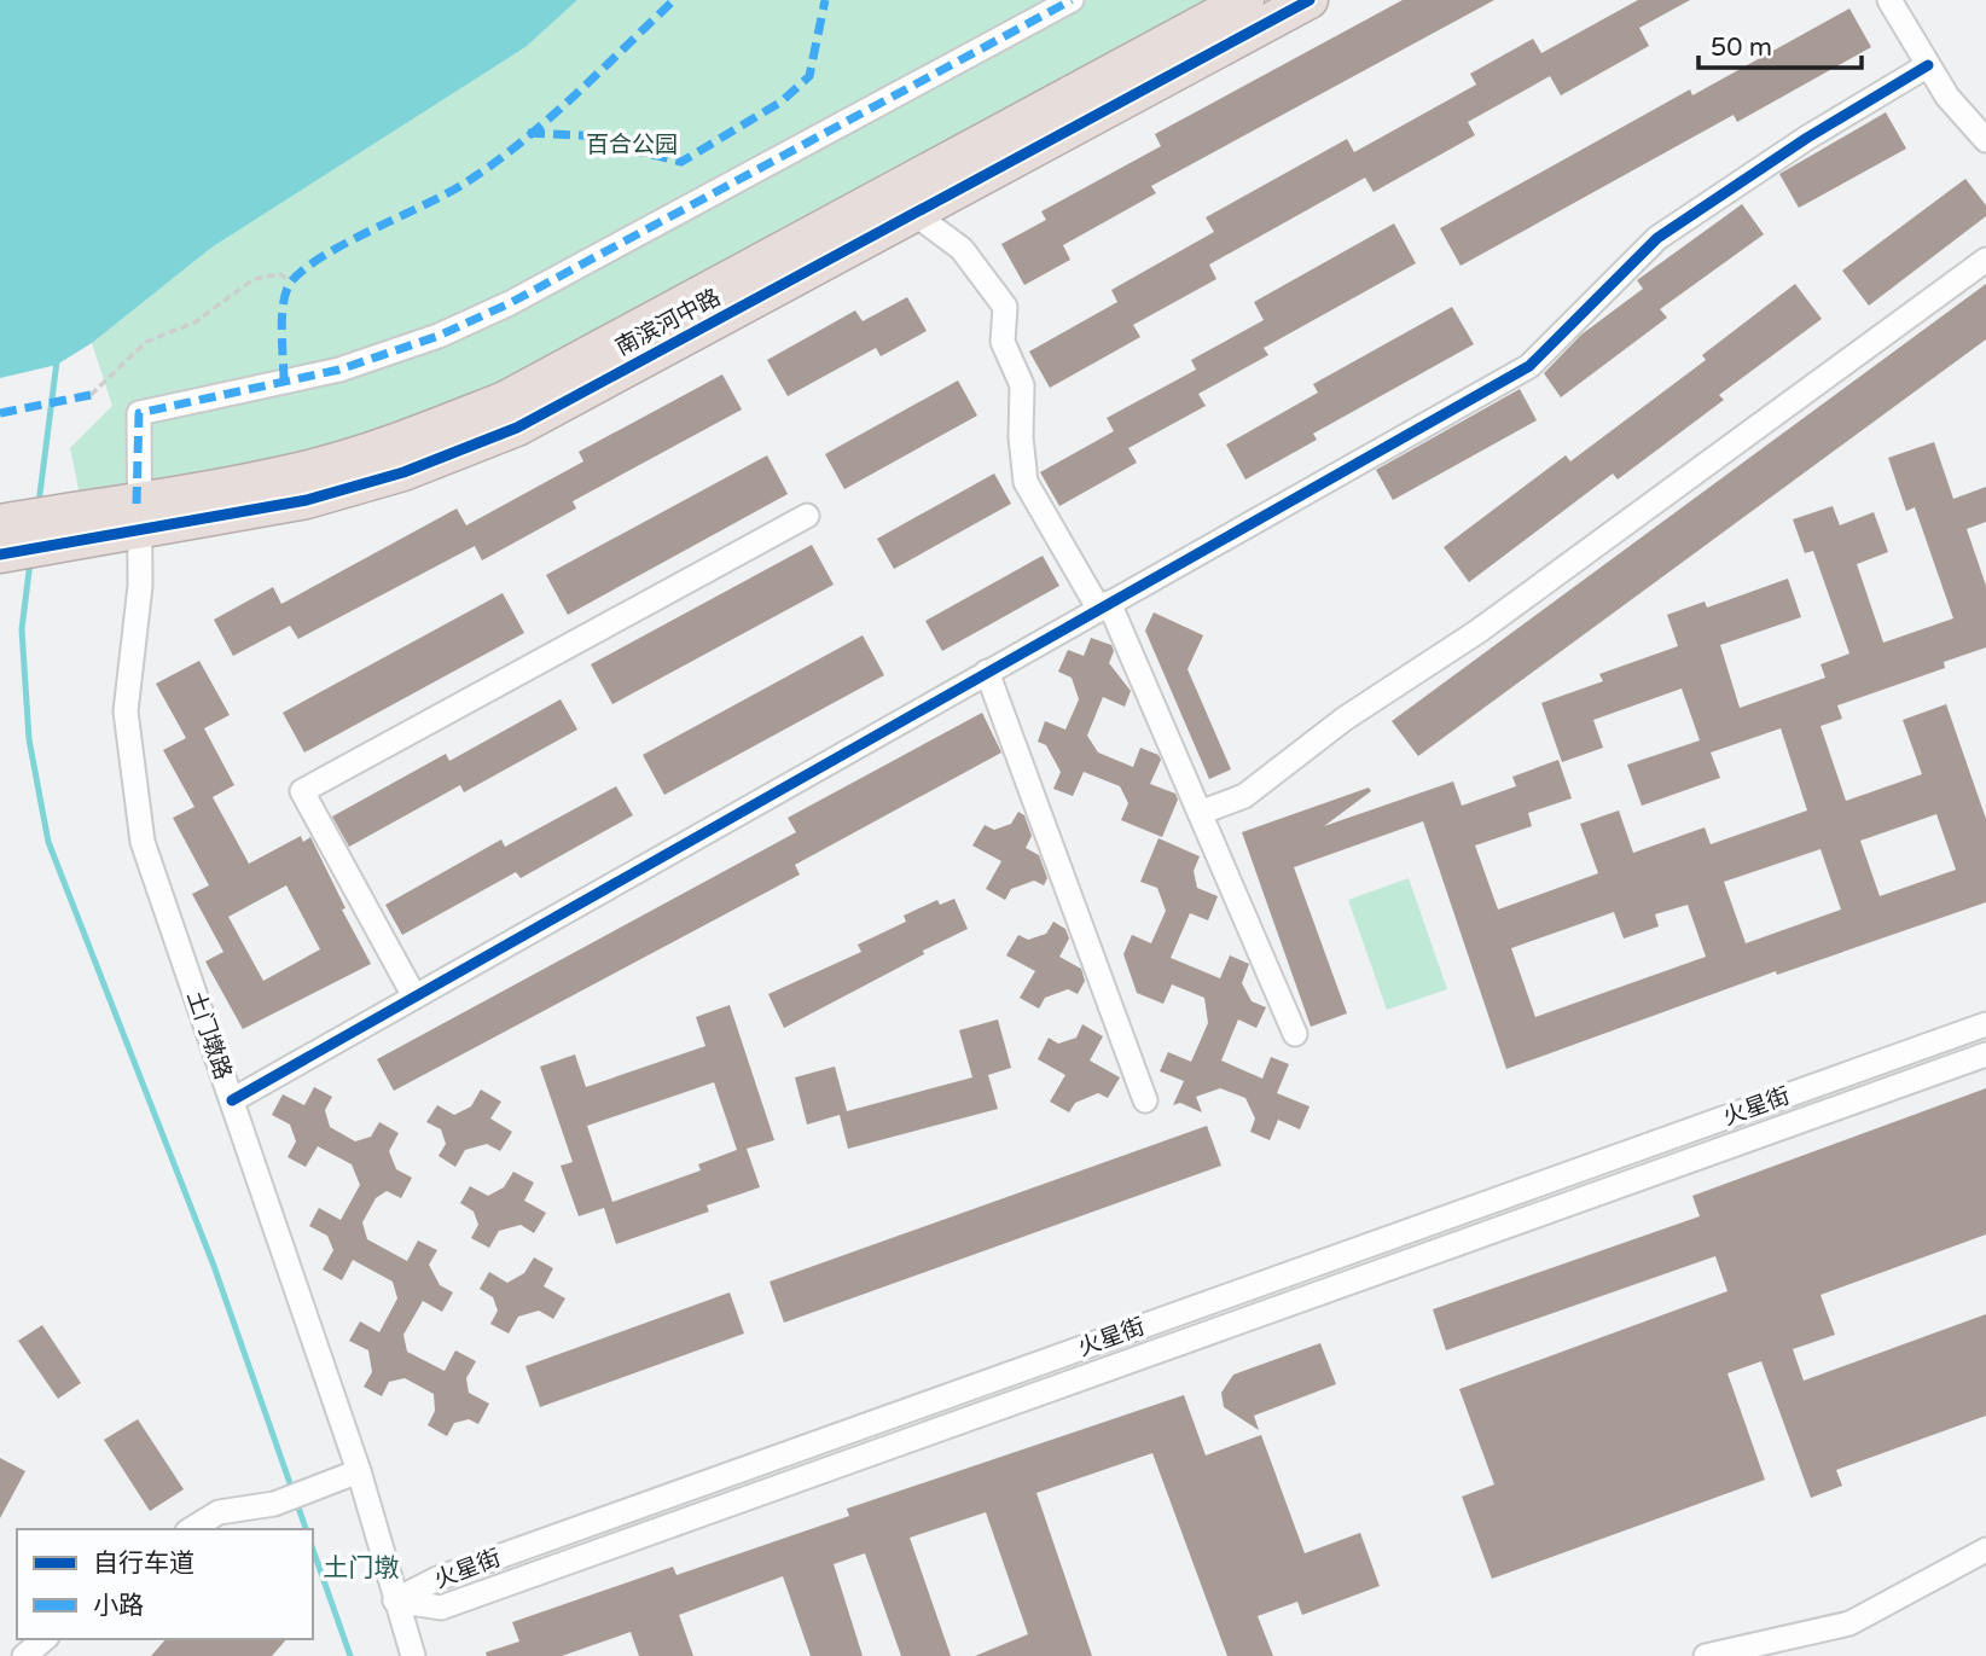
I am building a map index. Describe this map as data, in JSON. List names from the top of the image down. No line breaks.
{"streets":{"highway":["南滨河中路"],"street":["土门墩路","火星街"]},"crossings":[["南滨河中路","土门墩路"],["土门墩路","火星街"]],"districts":["土门墩"],"parks":["百合公园"],"legend":["自行车道","小路"],"scale_bar":"50 m"}
